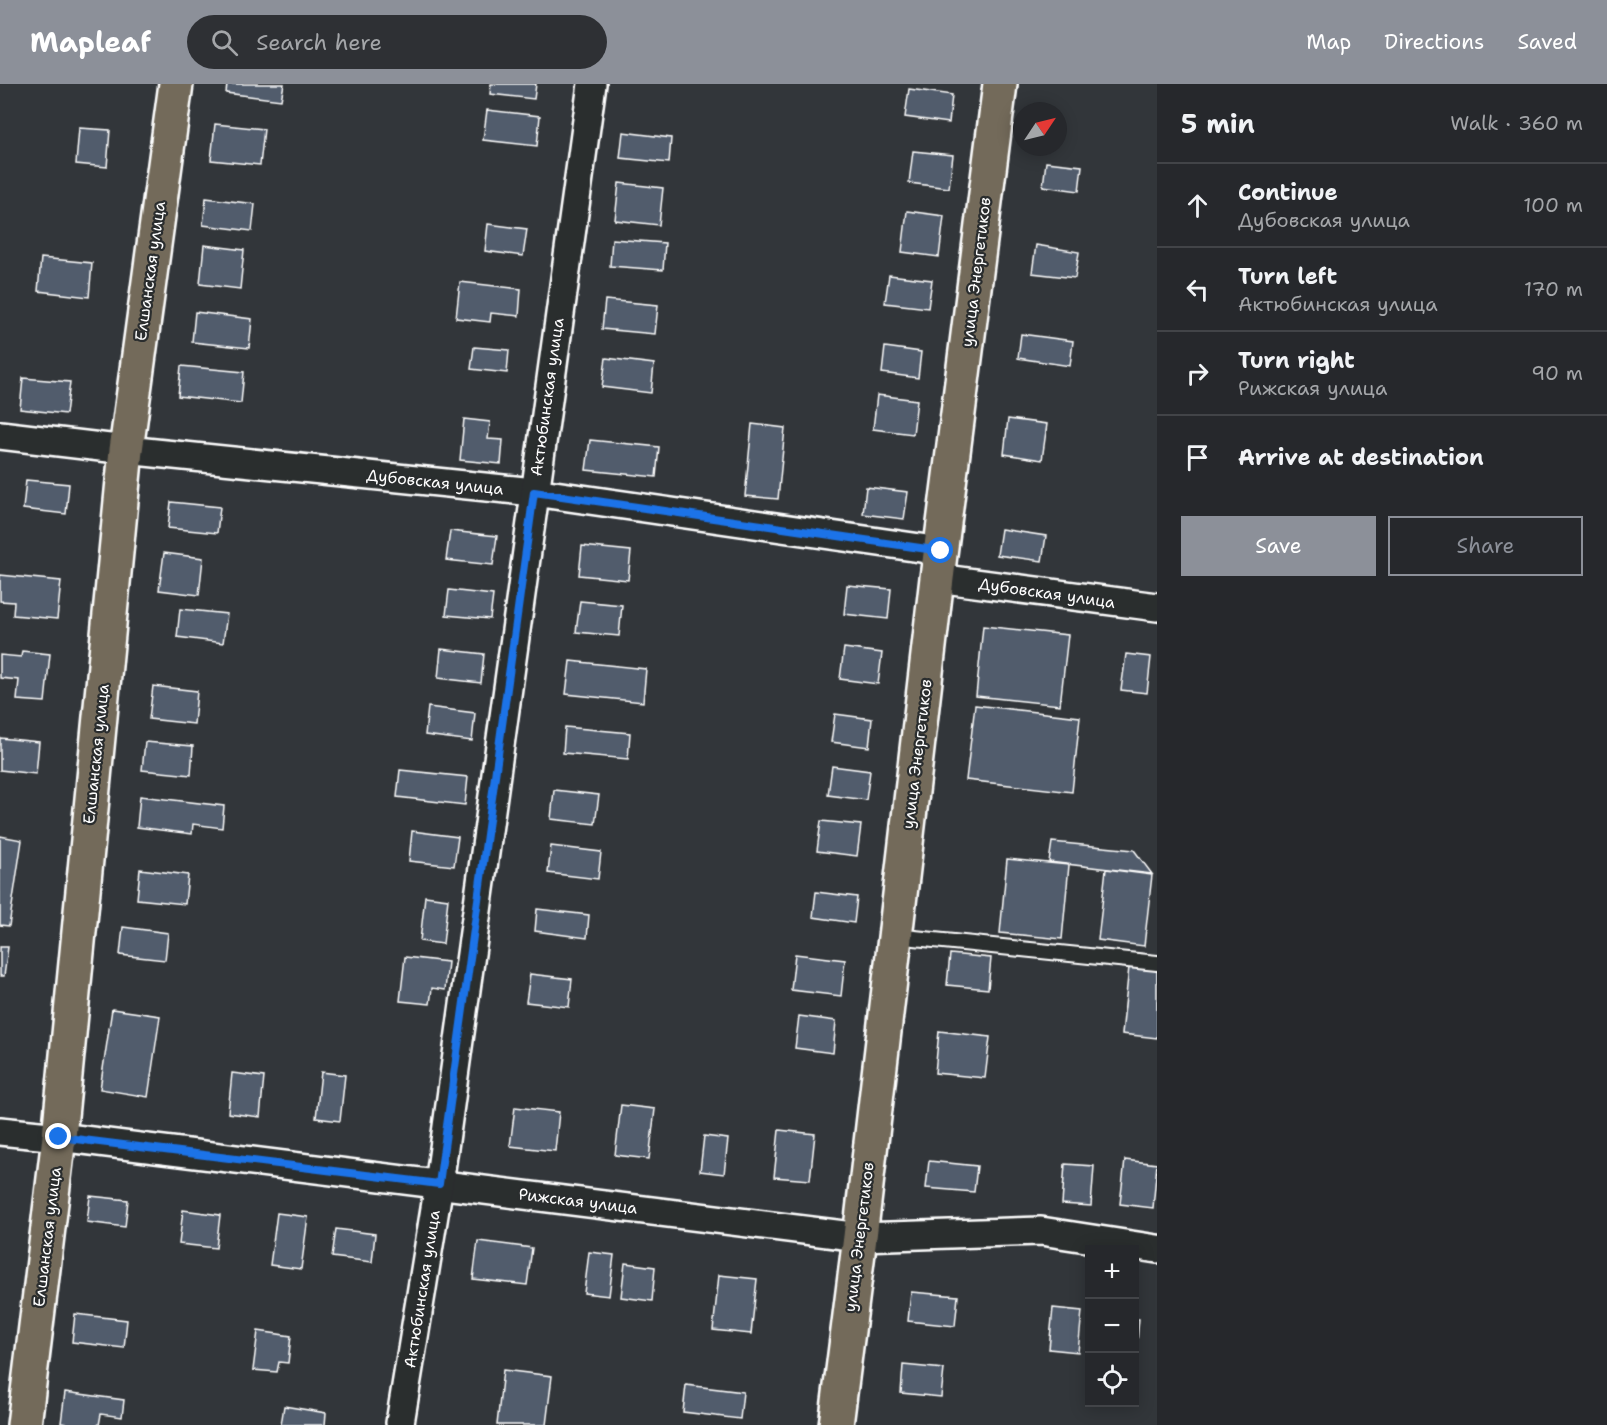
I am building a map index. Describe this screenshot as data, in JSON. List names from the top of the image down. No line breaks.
{"streets":{"main road":["Елшанская улица","улица Энергетиков"],"street":["Актюбинская улица","Дубовская улица","Рижская улица"]},"crossings":[["Елшанская улица","Дубовская улица"],["Елшанская улица","Рижская улица"],["улица Энергетиков","Дубовская улица"],["улица Энергетиков","Рижская улица"],["Актюбинская улица","Дубовская улица"],["Актюбинская улица","Рижская улица"]],"north":"top right","page":{"header":"Mapleaf","search":"Search here","nav":["Map","Directions","Saved"],"heading":["5 min","Walk · 360 m"],"list":[["Continue","Дубовская улица","100 m"],["Turn left","Актюбинская улица","170 m"],["Turn right","Рижская улица","90 m"],"Arrive at destination"],"buttons":["Save","Share"],"map_buttons":["+","−"]}}
